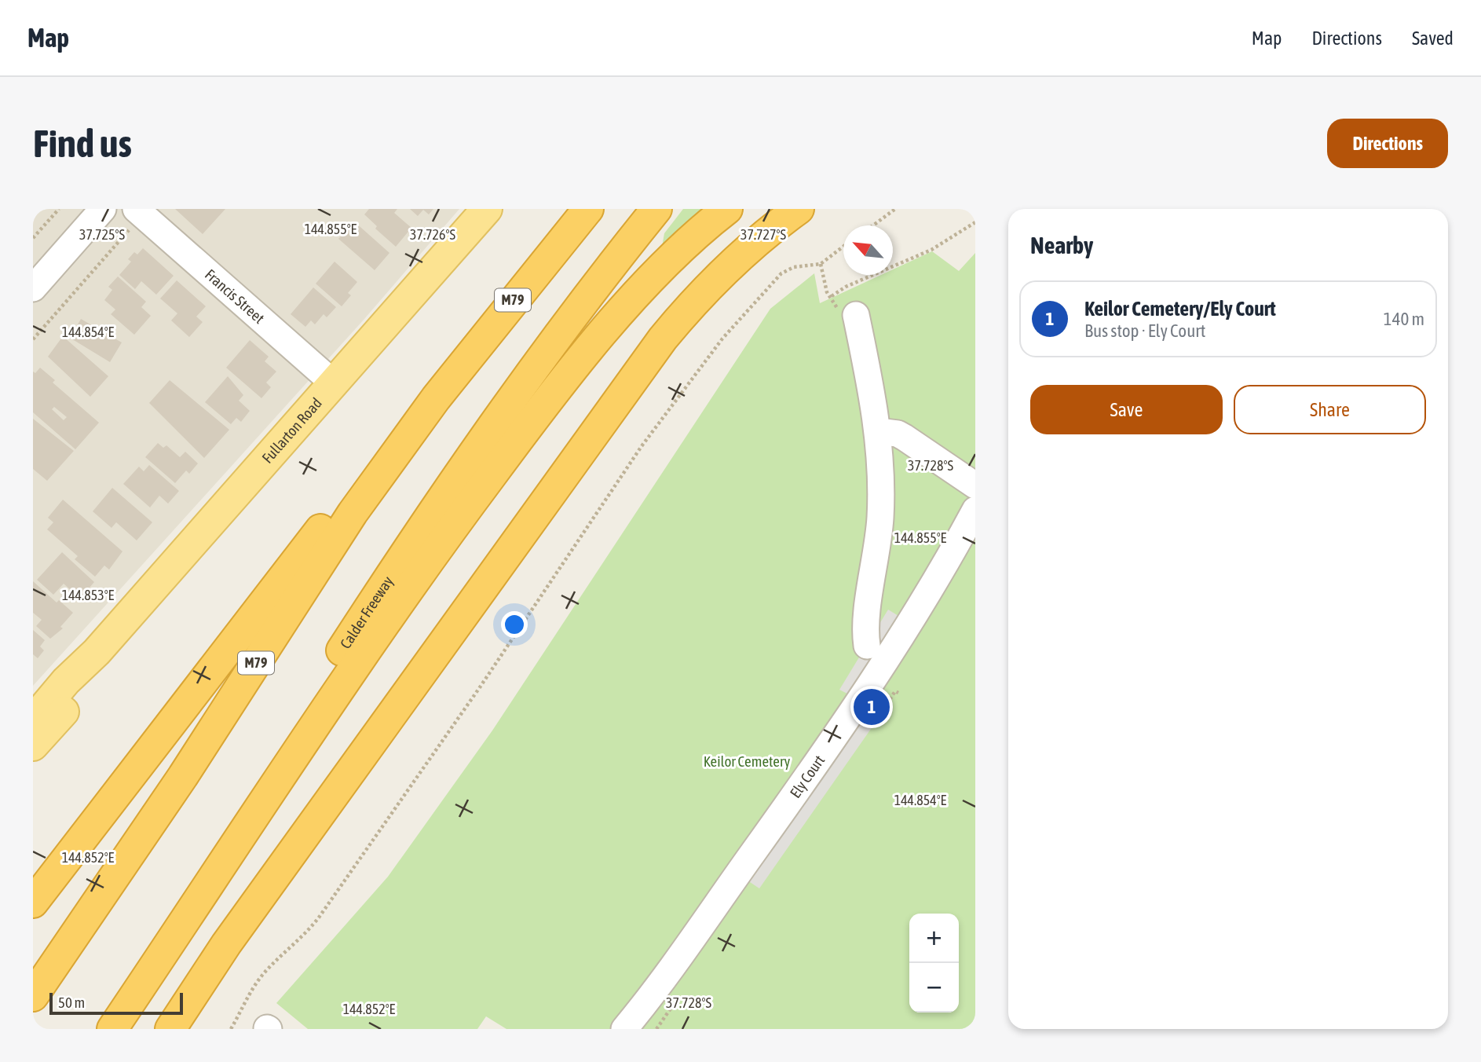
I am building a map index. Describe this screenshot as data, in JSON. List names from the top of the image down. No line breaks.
{"streets":{"highway":["M79","Calder Freeway"],"main road":["Fullarton Road"],"street":["Francis Street","Ely Court"]},"crossings":[["Francis Street","Fullarton Road"]],"parks":["Keilor Cemetery"],"scale_bar":"50 m","north":"top left","page":{"header":"Map","nav":["Map","Directions","Saved"],"buttons":["Directions",["Save","Share"]],"title":"Find us","heading":"Nearby","list":[{"mark":"1","name":"Keilor Cemetery/Ely Court","note":"Bus stop · Ely Court","value":"140 m"}],"pins":"1","map_buttons":["+","−"],"scale":"50 m"},"coordinates":["144.855°E","37.725°S","37.726°S","37.727°S","144.854°E","37.728°S","144.853°E","144.852°E"]}
